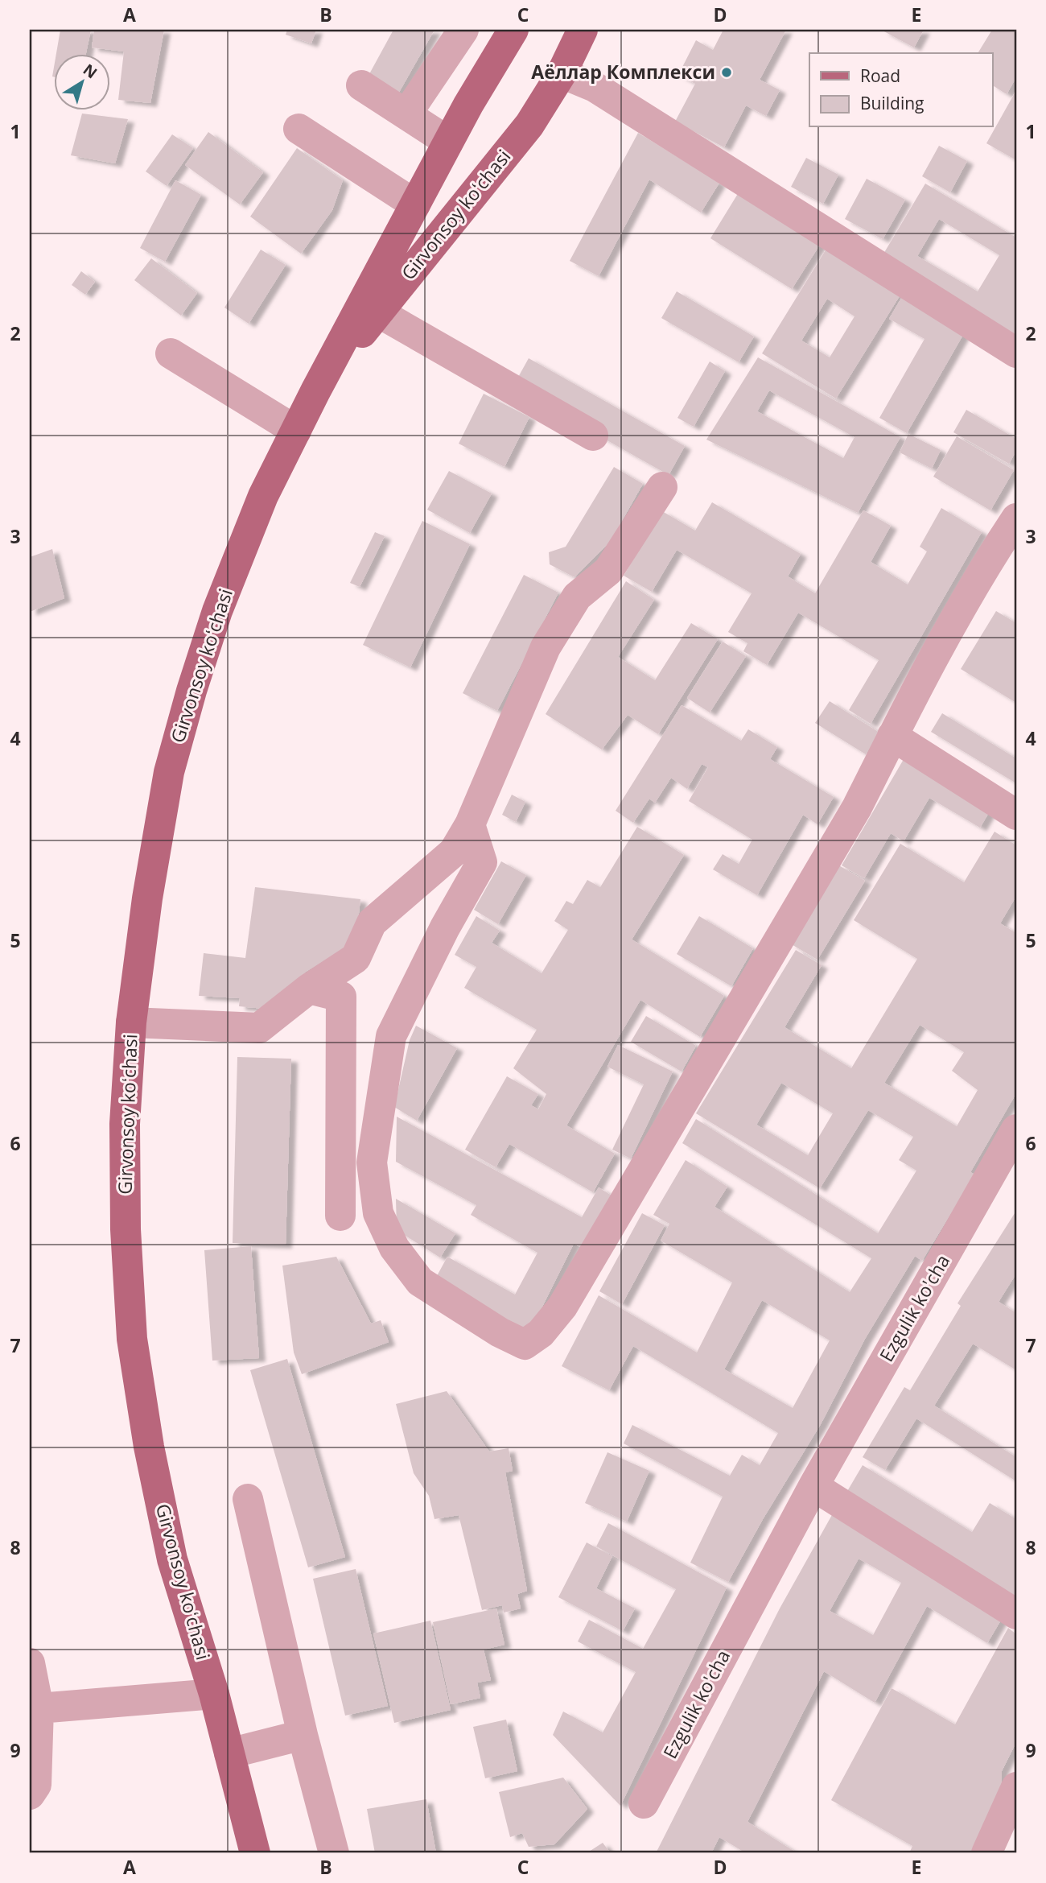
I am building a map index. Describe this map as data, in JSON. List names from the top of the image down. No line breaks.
{"streets":{"main road":["Girvonsoy koʻchasi"],"street":["Ezgulik ko'cha"]},"places":["Аёллар Комплекси"],"legend":["Road","Building"],"north":"top right","grid":{"columns":["A","B","C","D","E"],"rows":["1","2","3","4","5","6","7","8","9"]}}
